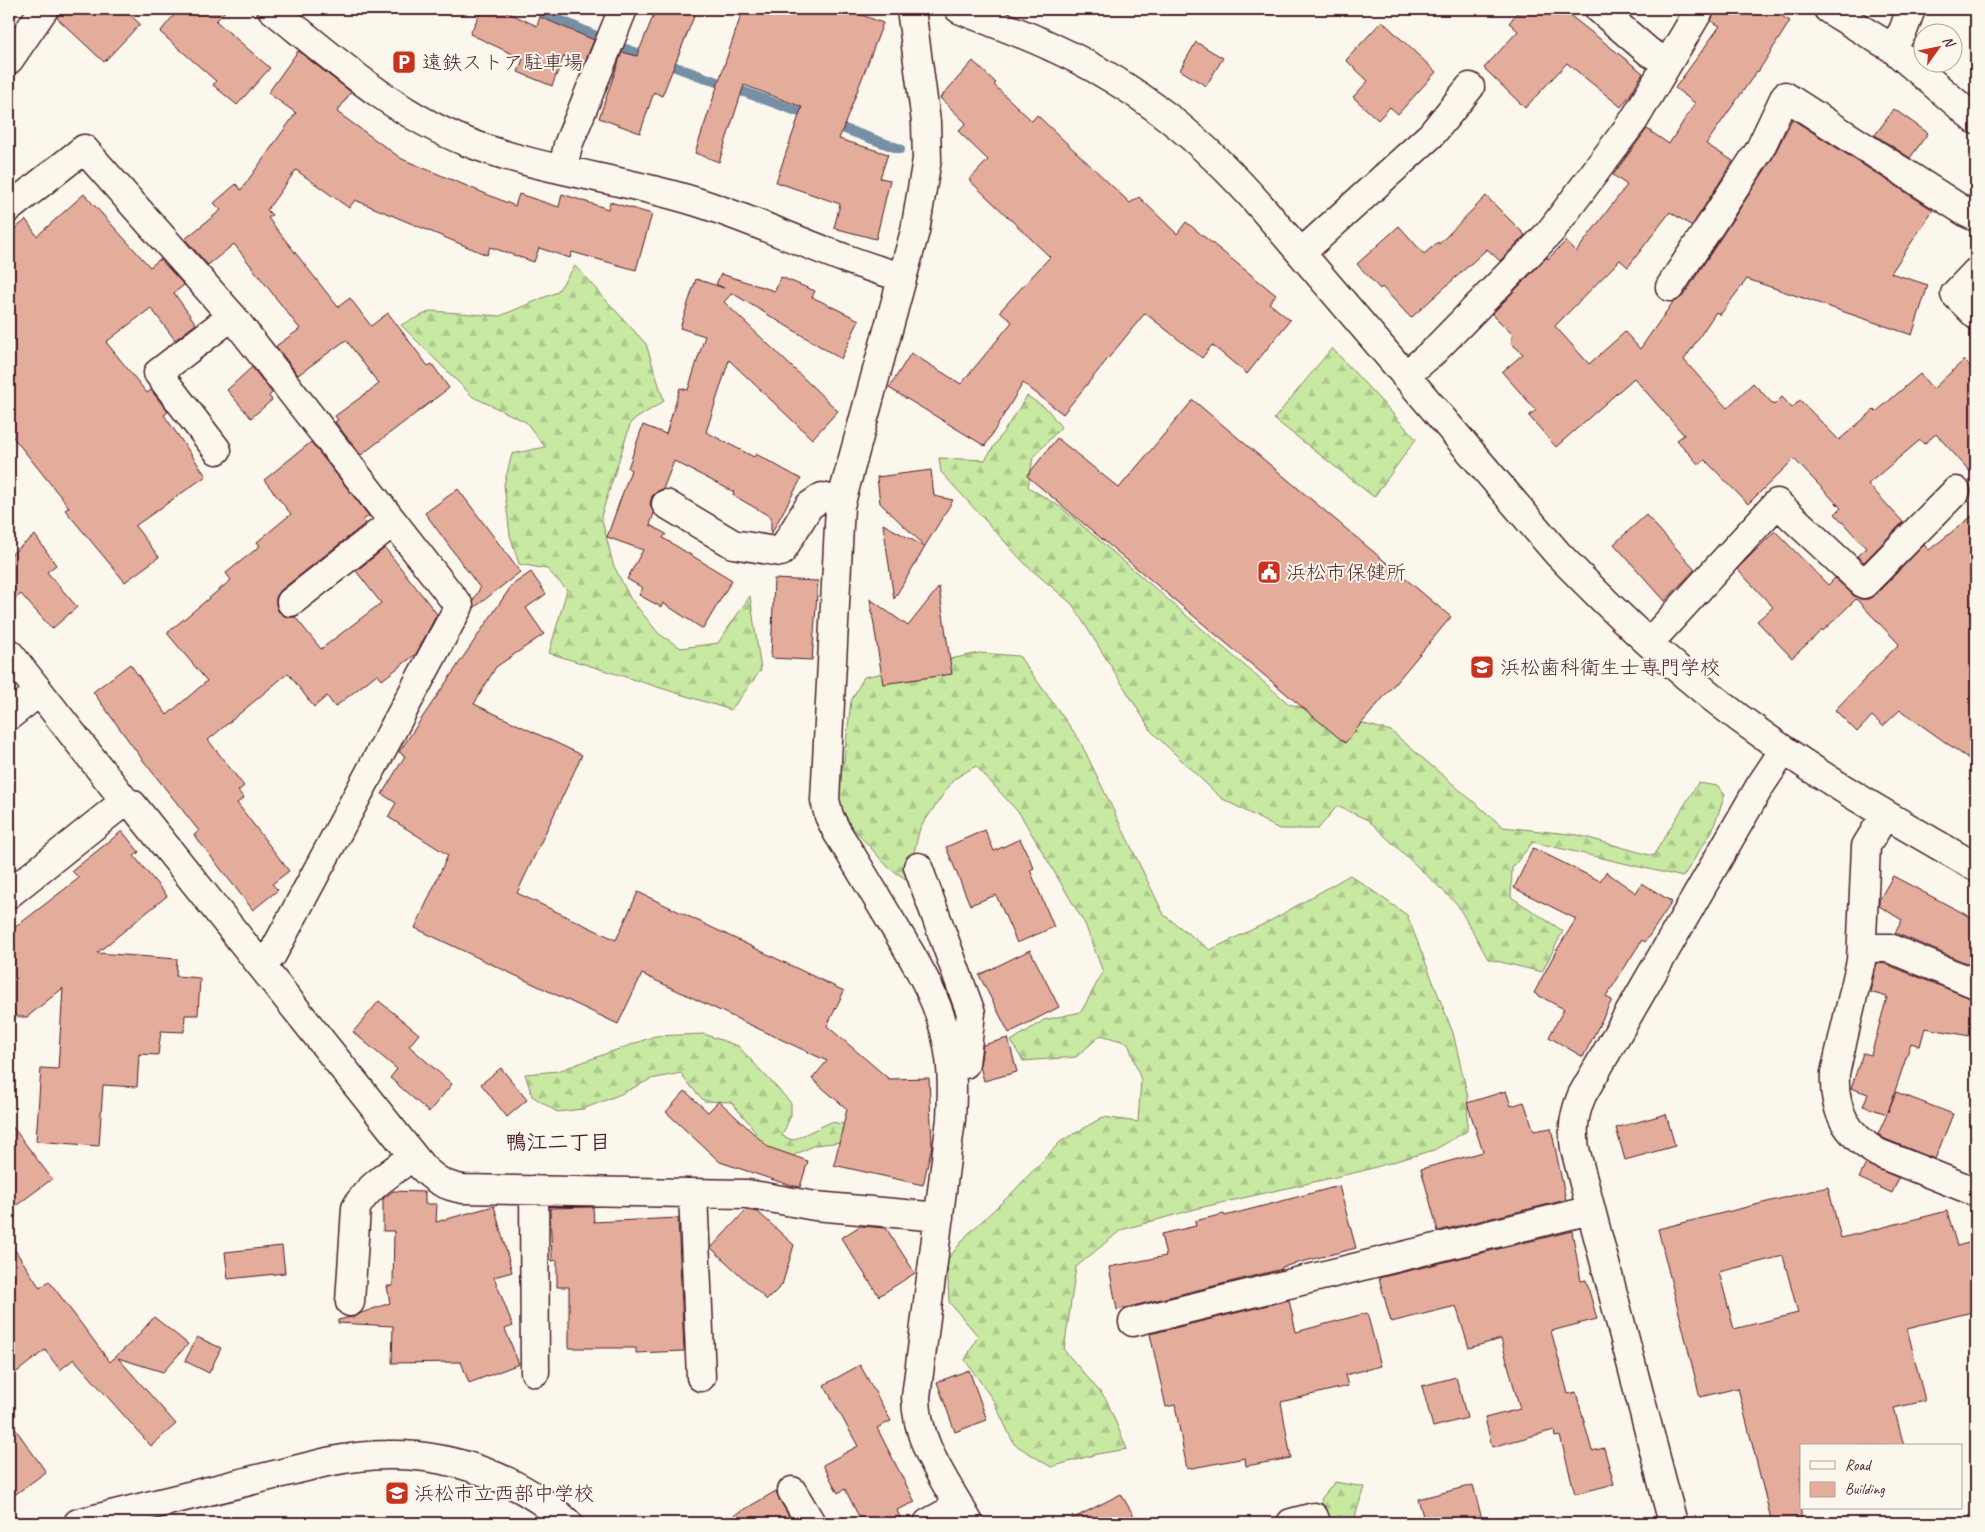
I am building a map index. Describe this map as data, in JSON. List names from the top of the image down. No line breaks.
{"districts":["鴨江二丁目"],"places":{"parking":["遠鉄ストア駐車場"],"public building":["浜松市保健所"],"school or university":["浜松歯科衛生士専門学校","浜松市立西部中学校"]},"legend":["Road","Building"],"north":"top right"}
